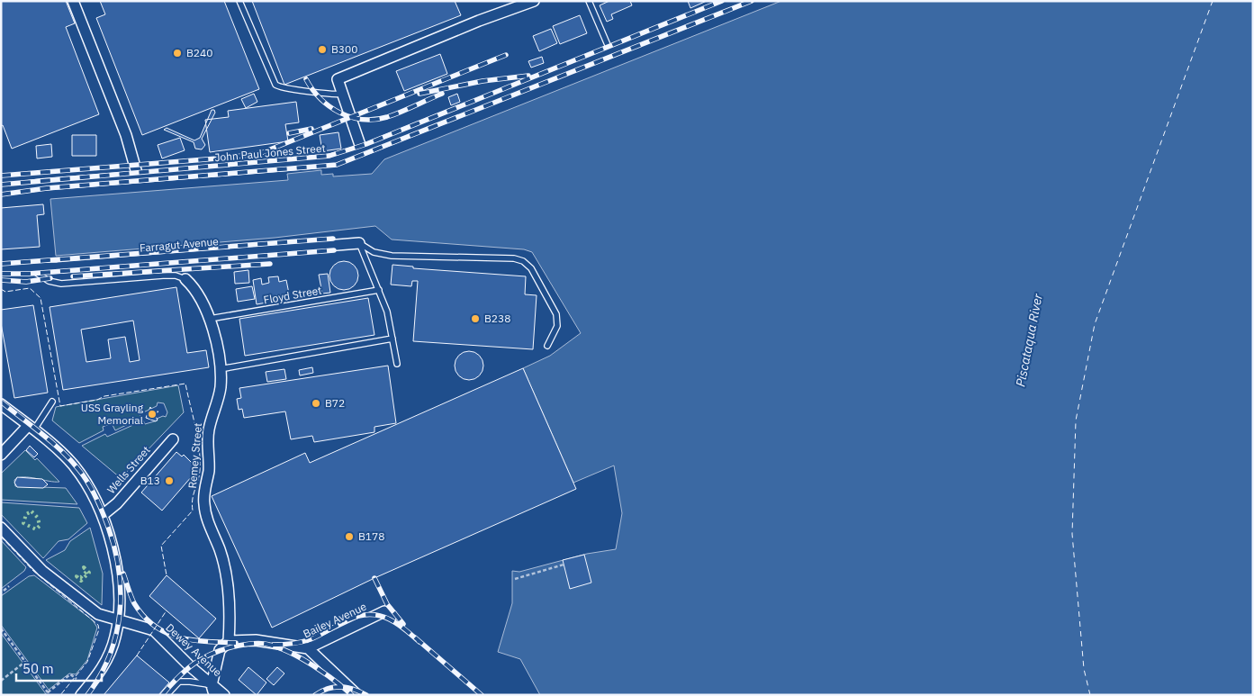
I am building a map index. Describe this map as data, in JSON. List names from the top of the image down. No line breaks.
{"streets":{"street":["John Paul Jones Street","Farragut Avenue","Remey Street","Wells Street","Bailey Avenue","Dewey Avenue"],"lane":["Floyd Street"]},"crossings":[["Floyd Street","Remey Street"],["Remey Street","Bailey Avenue"]],"water":["Piscataqua River"],"places":["B300","B240","B238","B72","USS Grayling Memorial","B13","B178"],"scale_bar":"50 m"}
